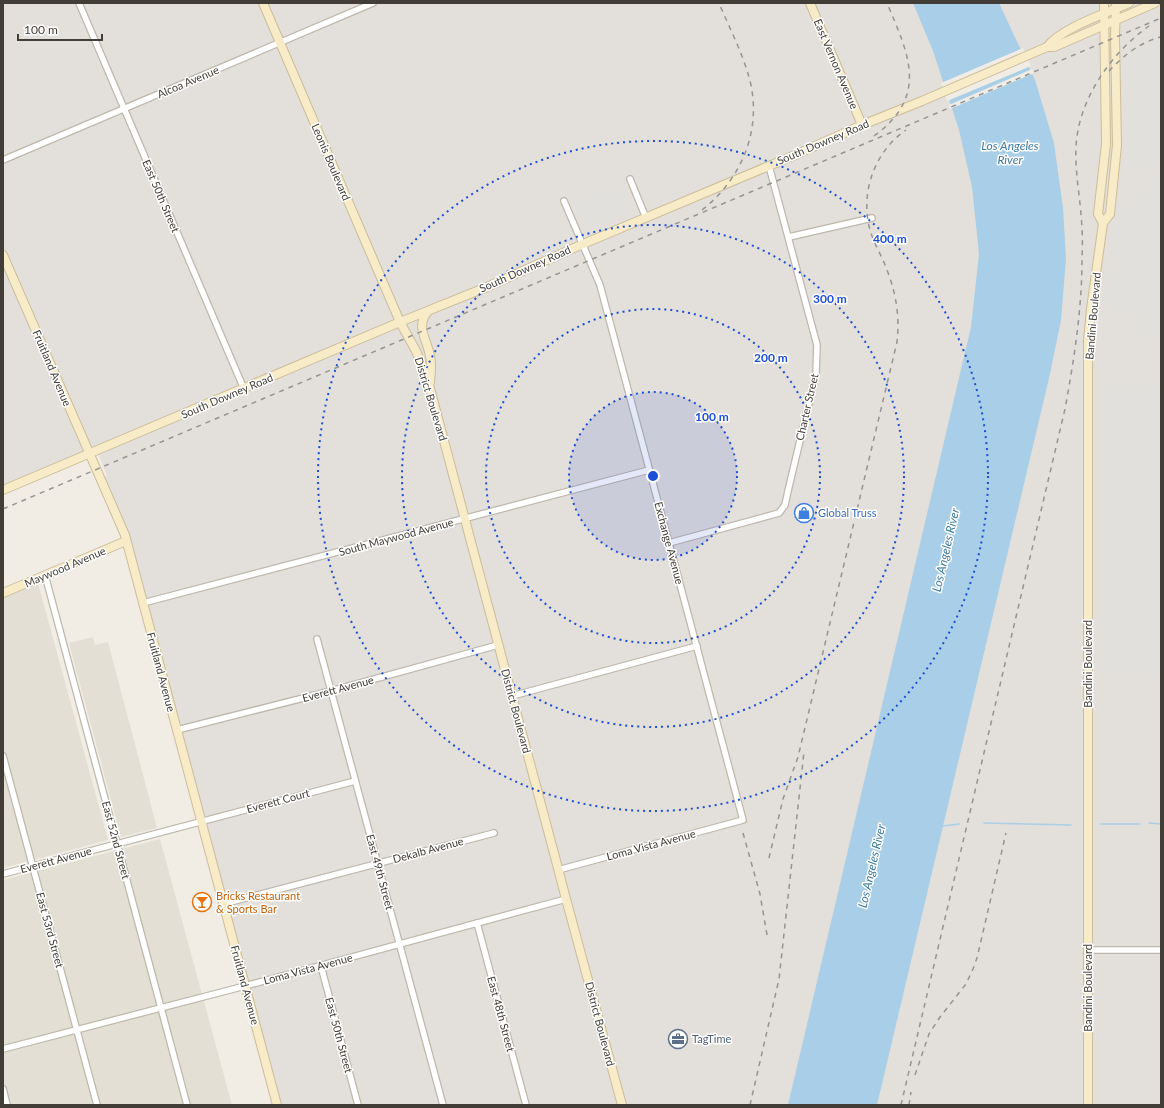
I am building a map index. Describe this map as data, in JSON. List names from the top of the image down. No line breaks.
{"streets":{"main road":["East Vernon Avenue","South Downey Road","Leonis Boulevard","Bandini Boulevard","Fruitland Avenue","District Boulevard","Maywood Avenue"],"street":["Alcoa Avenue","East 50th Street","Charter Street","South Maywood Avenue","Exchange Avenue","Everett Avenue","Everett Court","East 52nd Street","Loma Vista Avenue","Dekalb Avenue","East 49th Street","East 53rd Street","East 48th Street"]},"crossings":[["East Vernon Avenue","South Downey Road"],["Alcoa Avenue","Leonis Boulevard"],["Alcoa Avenue","East 50th Street"],["South Downey Road","Leonis Boulevard"],["South Downey Road","East 50th Street"],["South Downey Road","Bandini Boulevard"],["South Downey Road","Fruitland Avenue"],["South Downey Road","District Boulevard"],["South Downey Road","Charter Street"],["South Downey Road","Exchange Avenue"],["Leonis Boulevard","District Boulevard"],["East 50th Street","Loma Vista Avenue"],["Fruitland Avenue","South Maywood Avenue"],["Fruitland Avenue","Maywood Avenue"],["Fruitland Avenue","Everett Avenue"],["Fruitland Avenue","Everett Court"],["Fruitland Avenue","Loma Vista Avenue"],["Fruitland Avenue","Dekalb Avenue"],["District Boulevard","South Maywood Avenue"],["District Boulevard","Everett Avenue"],["District Boulevard","Loma Vista Avenue"],["Charter Street","Exchange Avenue"],["South Maywood Avenue","Exchange Avenue"],["Exchange Avenue","Loma Vista Avenue"],["Maywood Avenue","East 52nd Street"],["Everett Avenue","Everett Court"],["Everett Avenue","East 52nd Street"],["Everett Avenue","East 49th Street"],["Everett Avenue","East 53rd Street"],["Everett Court","East 49th Street"],["East 52nd Street","Loma Vista Avenue"],["Loma Vista Avenue","East 49th Street"],["Loma Vista Avenue","East 53rd Street"],["Loma Vista Avenue","East 48th Street"],["Dekalb Avenue","East 49th Street"]],"water":["Los Angeles River"],"places":{"shop":["Global Truss"],"bar":["Bricks Restaurant & Sports Bar"],"office":["TagTime"]},"scale_bar":"100 m","rings":["400 m","300 m","200 m","100 m"]}
